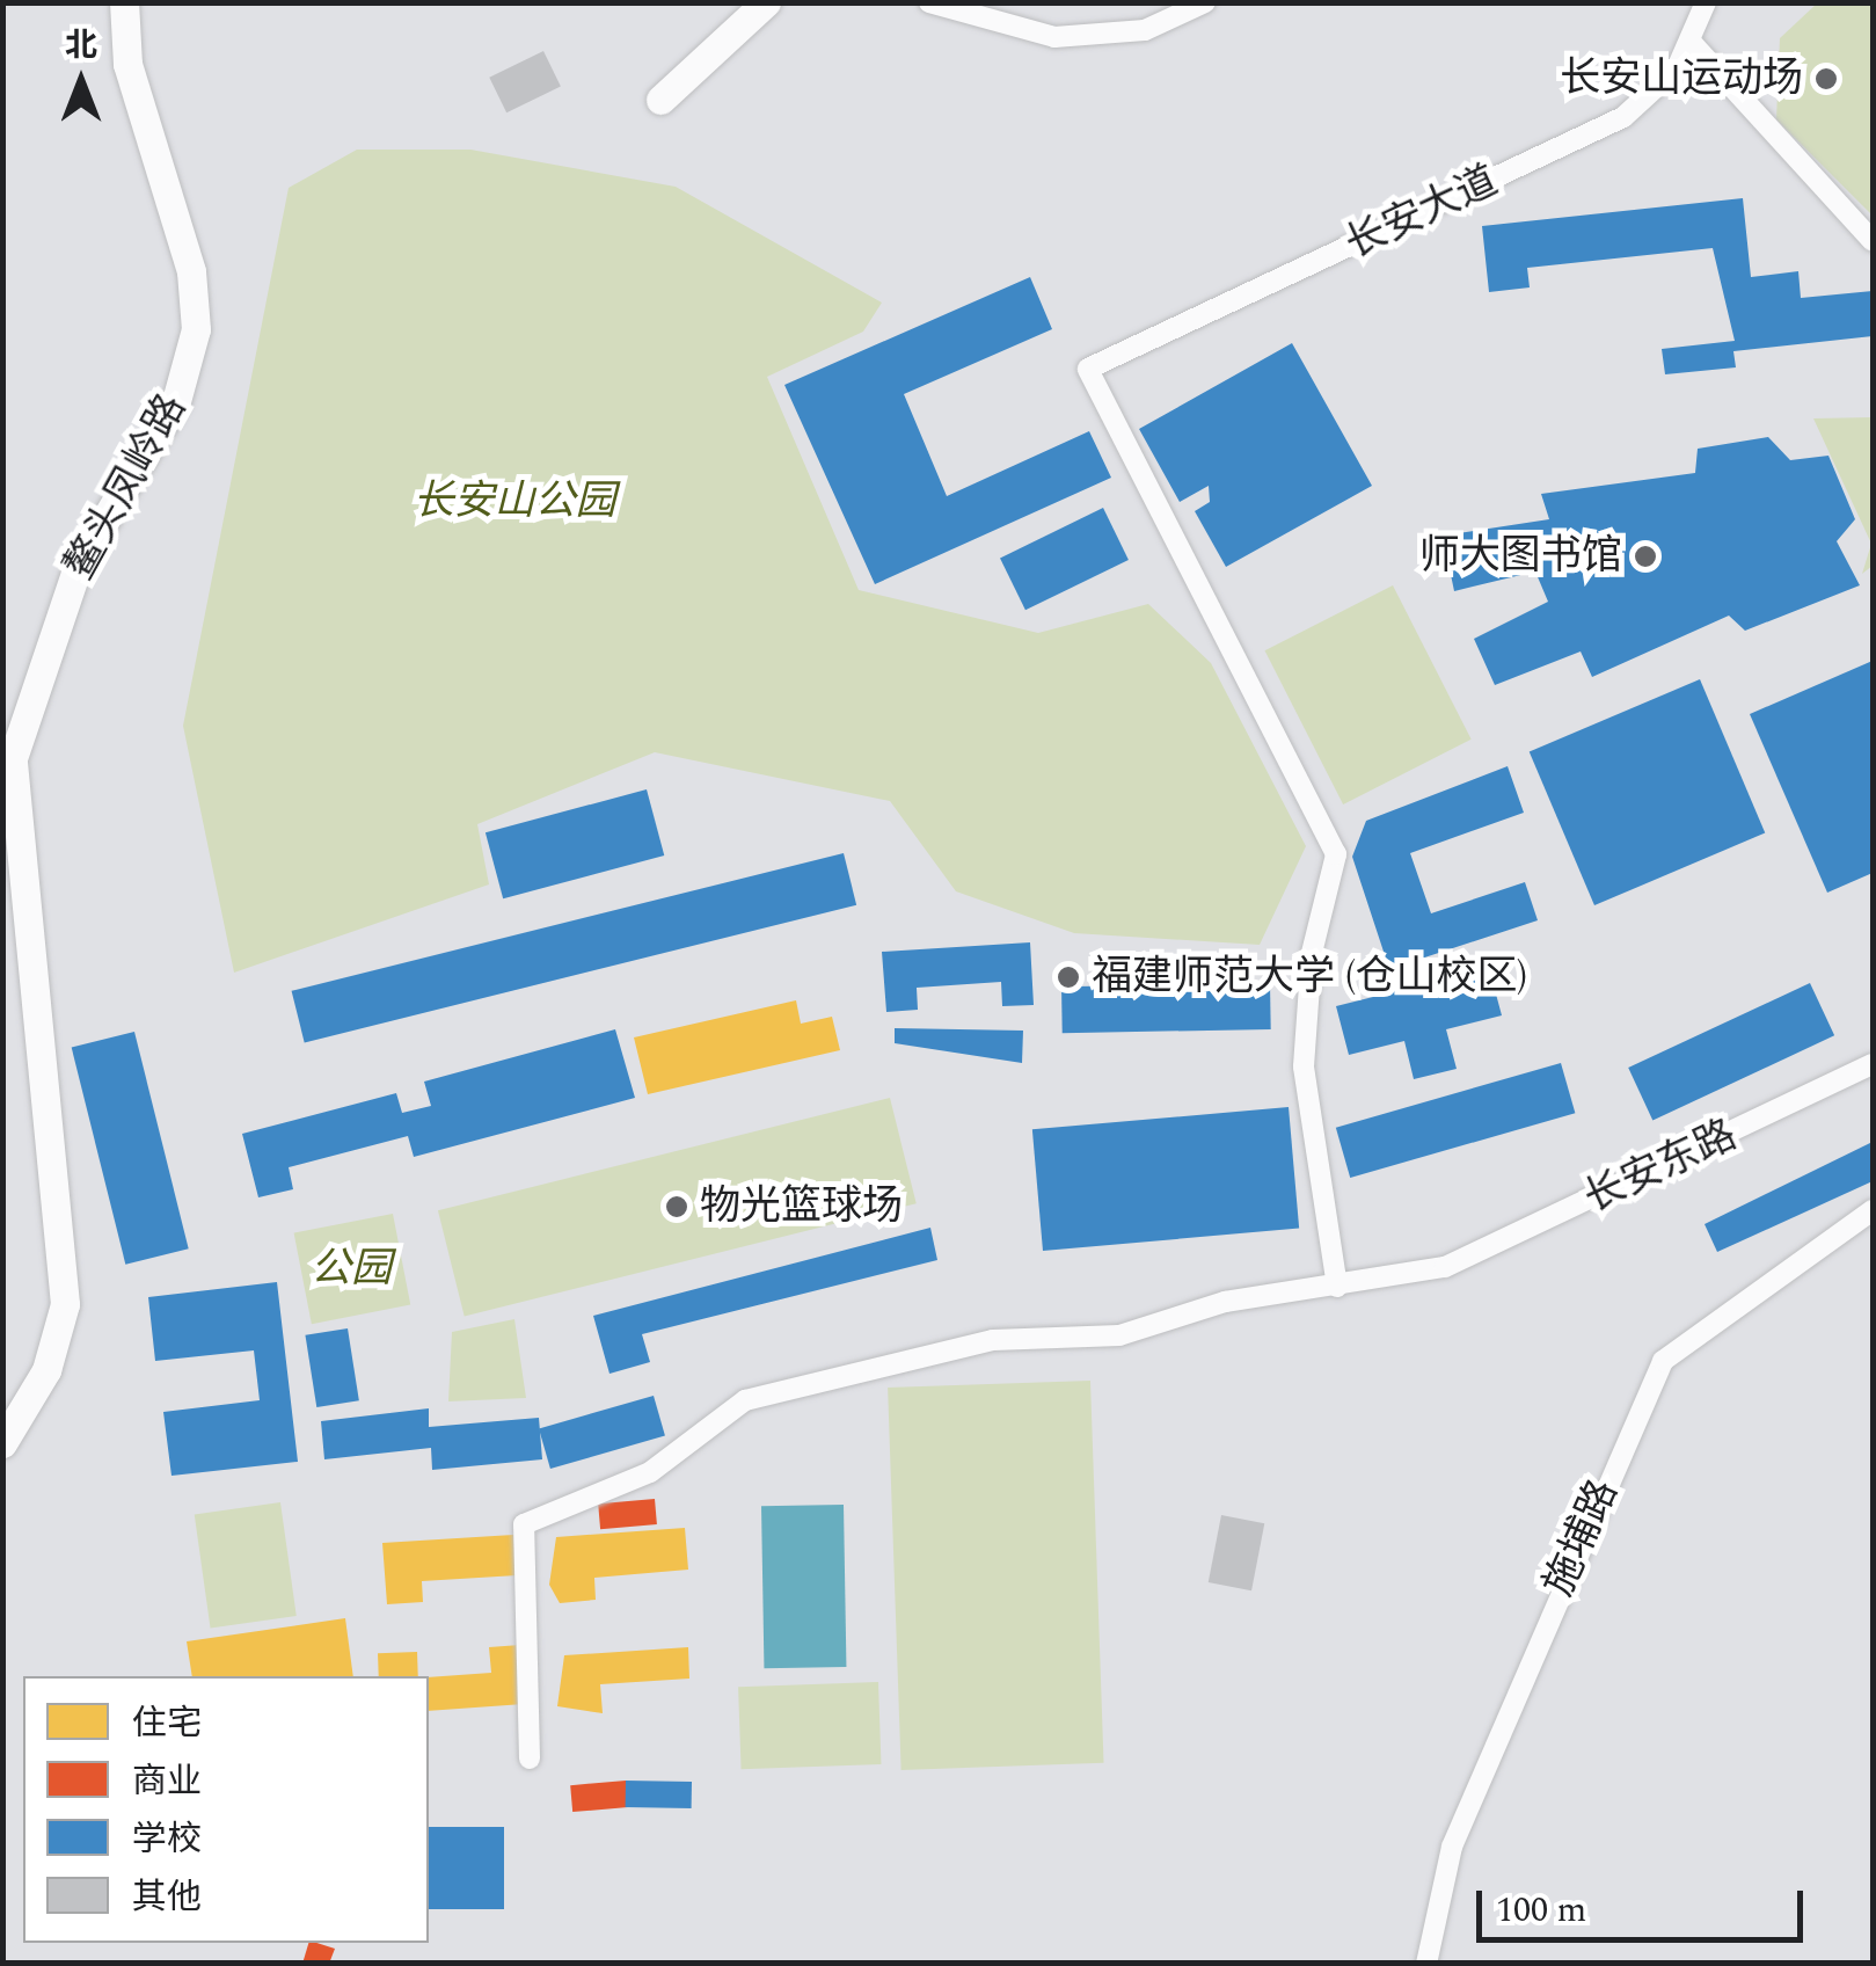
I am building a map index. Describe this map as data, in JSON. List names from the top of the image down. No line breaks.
{"streets":{"street":["长安大道","鳌头凤岭路","长安东路","施埔路"]},"crossings":[["长安大道","长安东路"]],"parks":["长安山公园","公园"],"places":["长安山运动场","师大图书馆","福建师范大学 (仓山校区)","物光篮球场"],"legend":["住宅","商业","学校","其他"],"scale_bar":"100 m","north":"top"}
